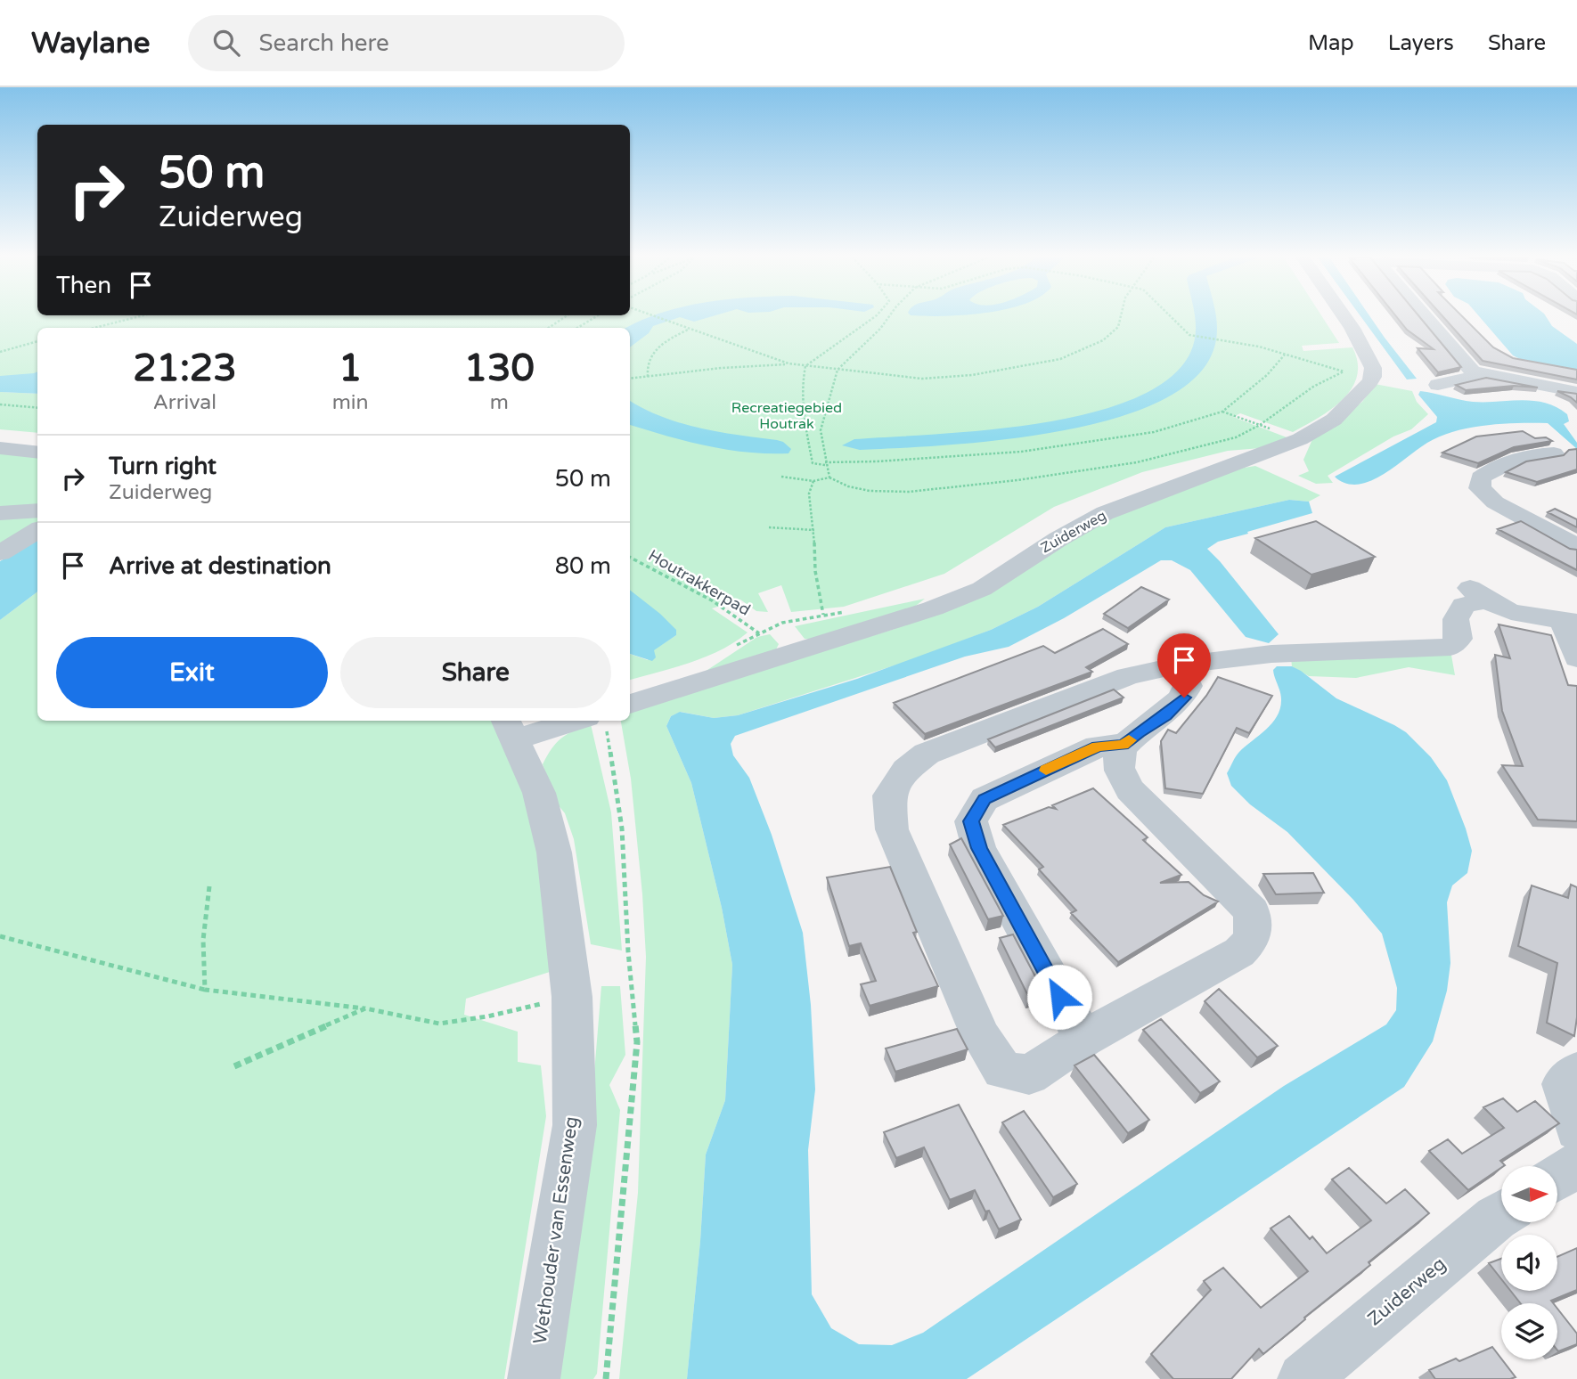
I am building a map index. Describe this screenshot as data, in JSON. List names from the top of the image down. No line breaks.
{"streets":{"street":["Zuiderweg","Wethouder van Essenweg"],"path":["Houtrakkerpad"]},"parks":["Recreatiegebied Houtrak"],"north":"right","page":{"header":"Waylane","search":"Search here","nav":["Map","Layers","Share"],"turn":["50 m","Zuiderweg"],"then":"Then","eta":["21:23","Arrival","1","min","130","m"],"list":[{"name":"Turn right","note":"Zuiderweg","value":"50 m"},{"name":"Arrive at destination","value":"80 m"}],"buttons":["Exit","Share"]}}
